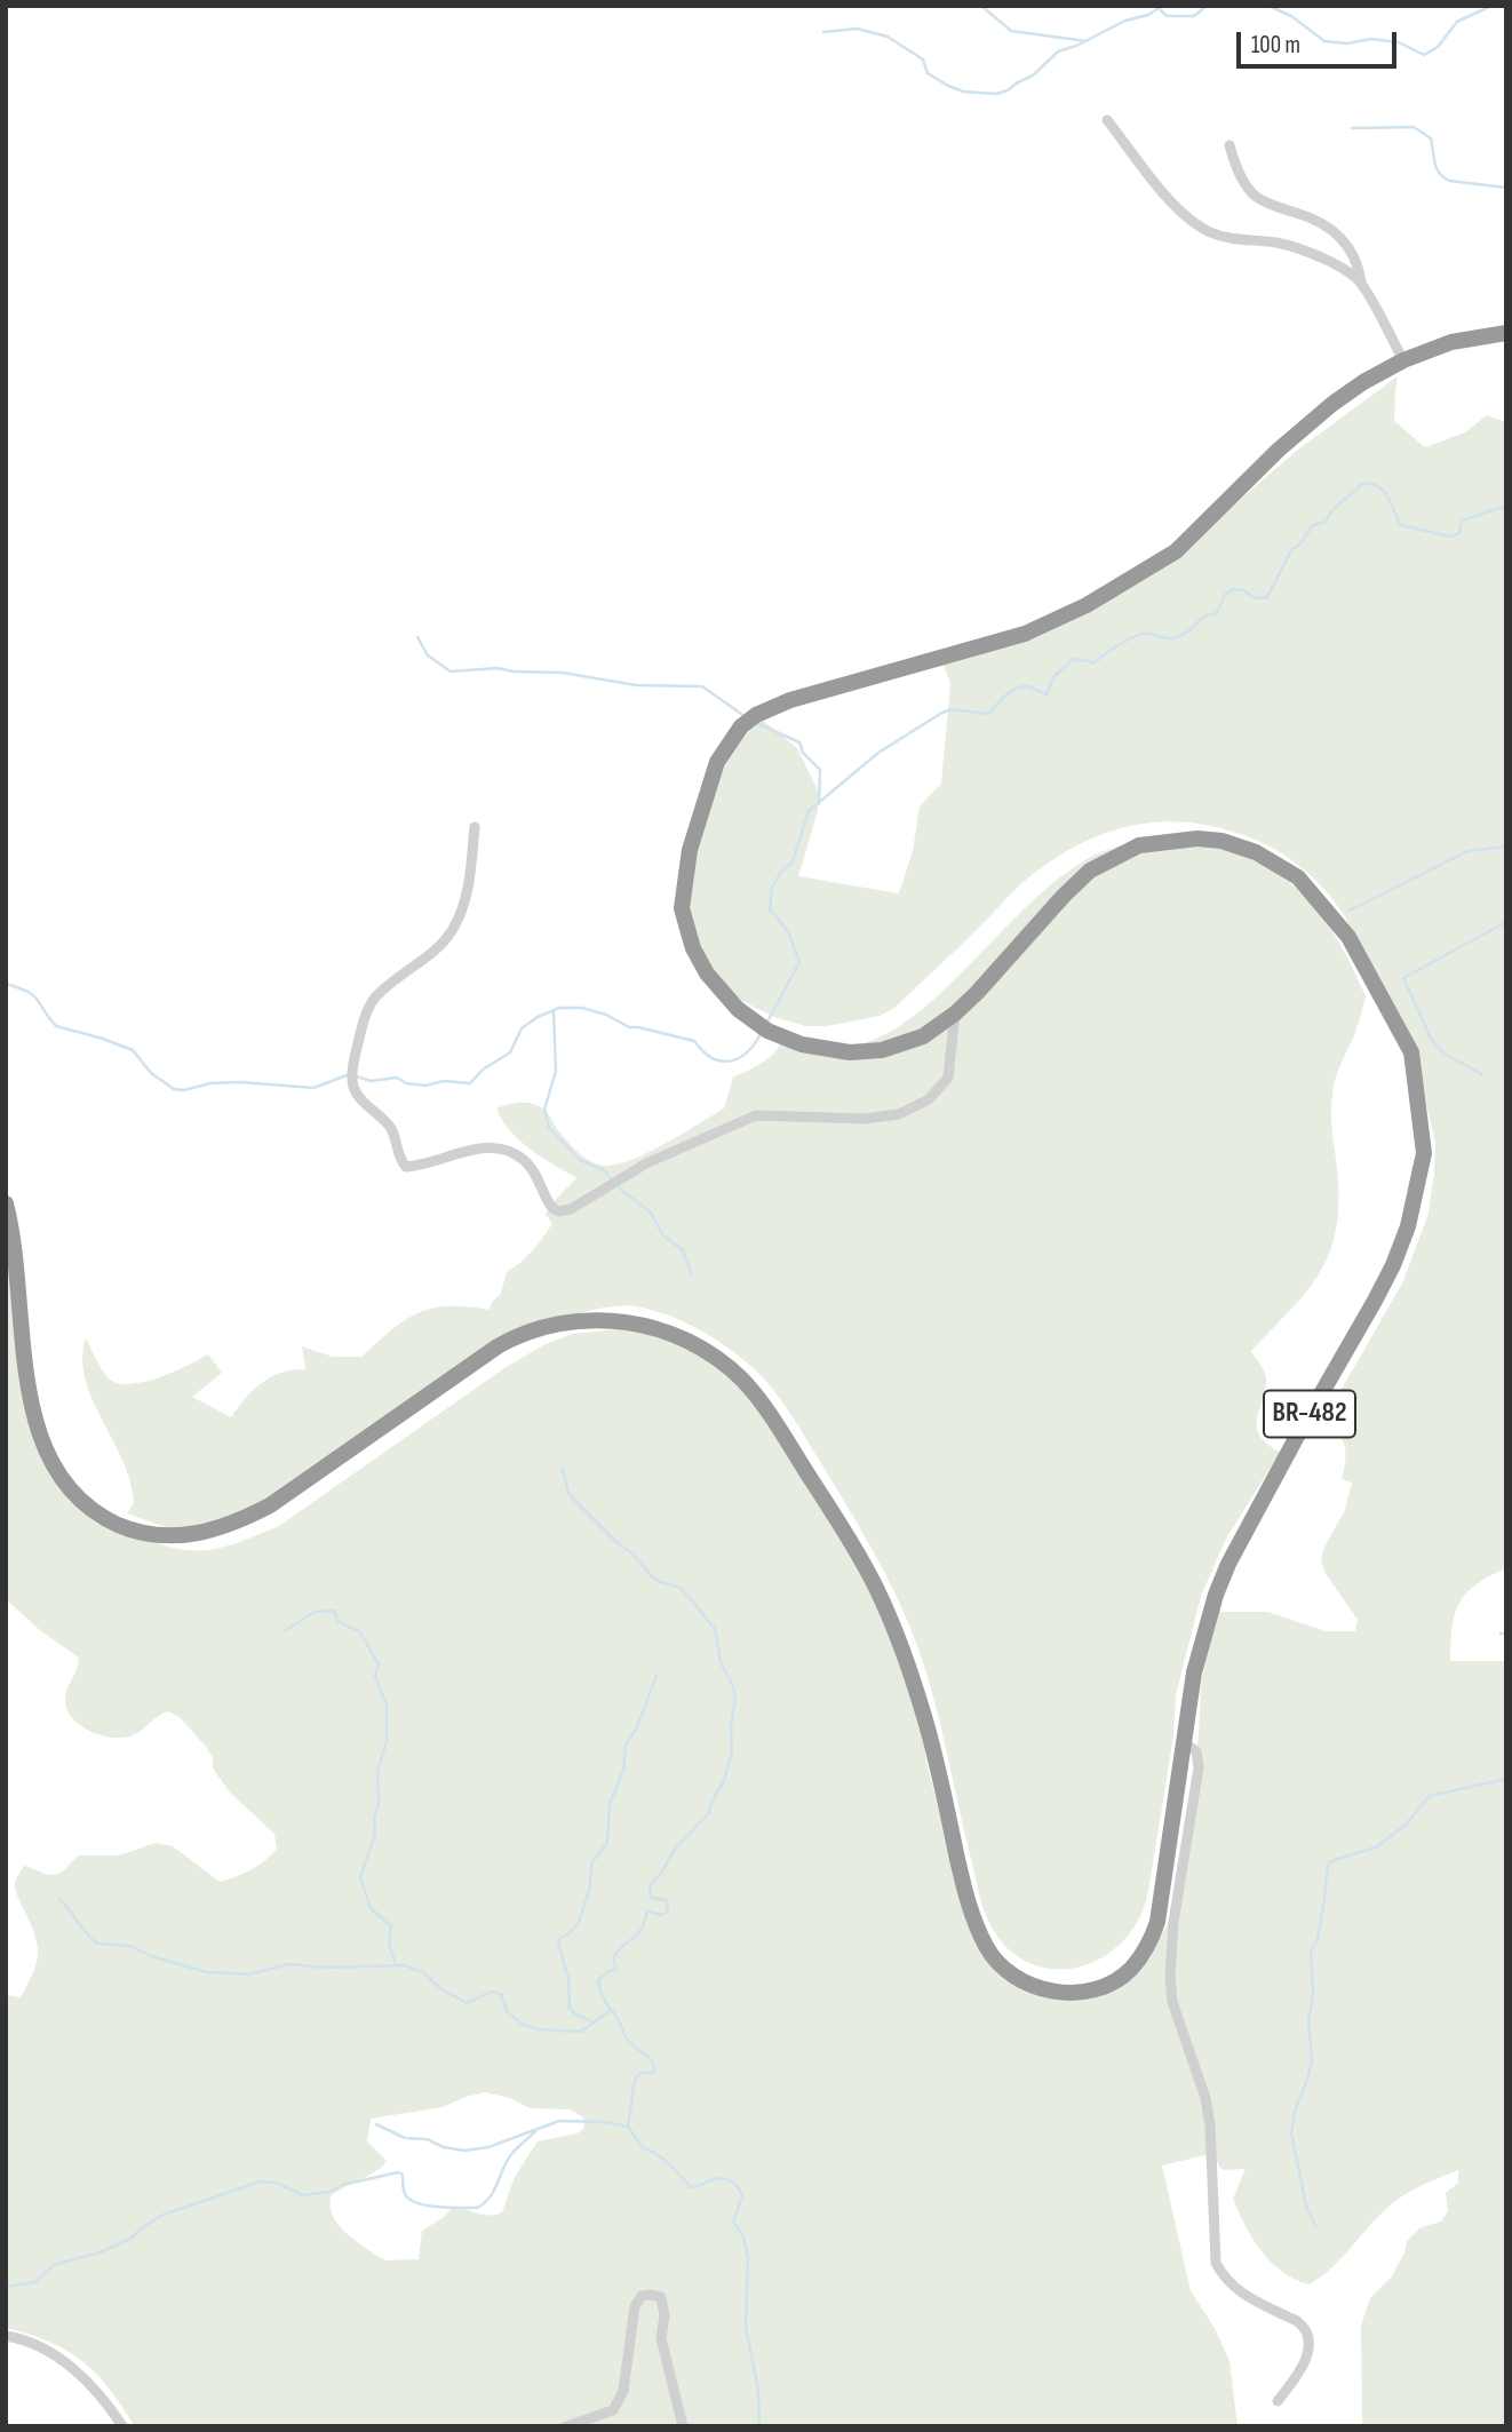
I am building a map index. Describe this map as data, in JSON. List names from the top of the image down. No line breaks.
{"streets":{"highway":["BR-482"]},"scale_bar":"100 m"}
